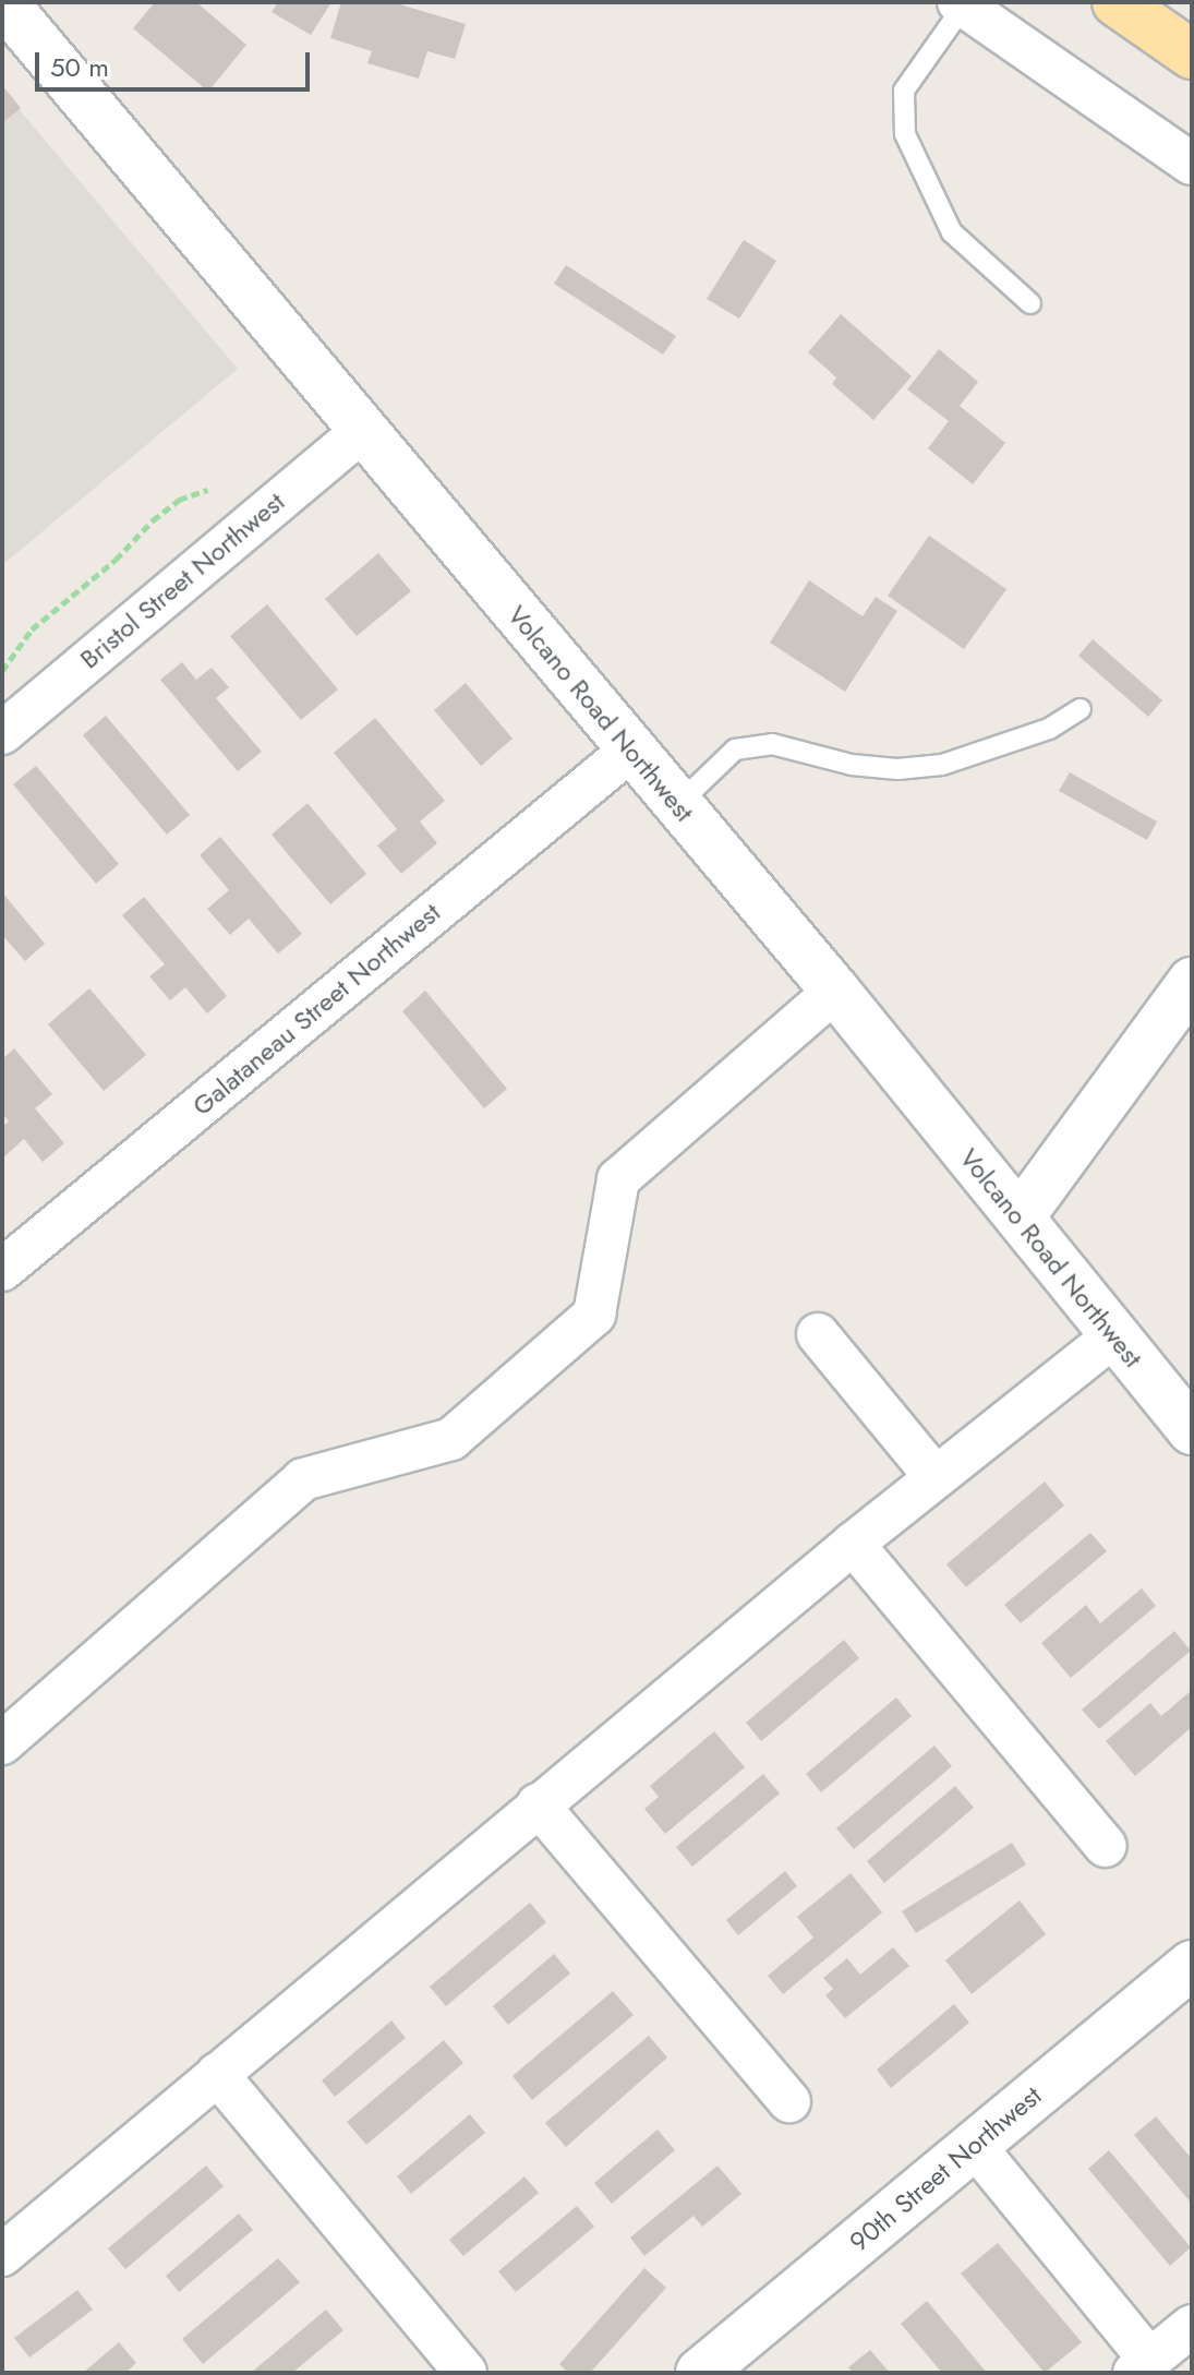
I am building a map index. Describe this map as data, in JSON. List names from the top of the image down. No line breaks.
{"streets":{"street":["Bristol Street Northwest","Volcano Road Northwest","Galataneau Street Northwest","90th Street Northwest"]},"crossings":[["Bristol Street Northwest","Volcano Road Northwest"],["Volcano Road Northwest","Galataneau Street Northwest"]],"scale_bar":"50 m"}
